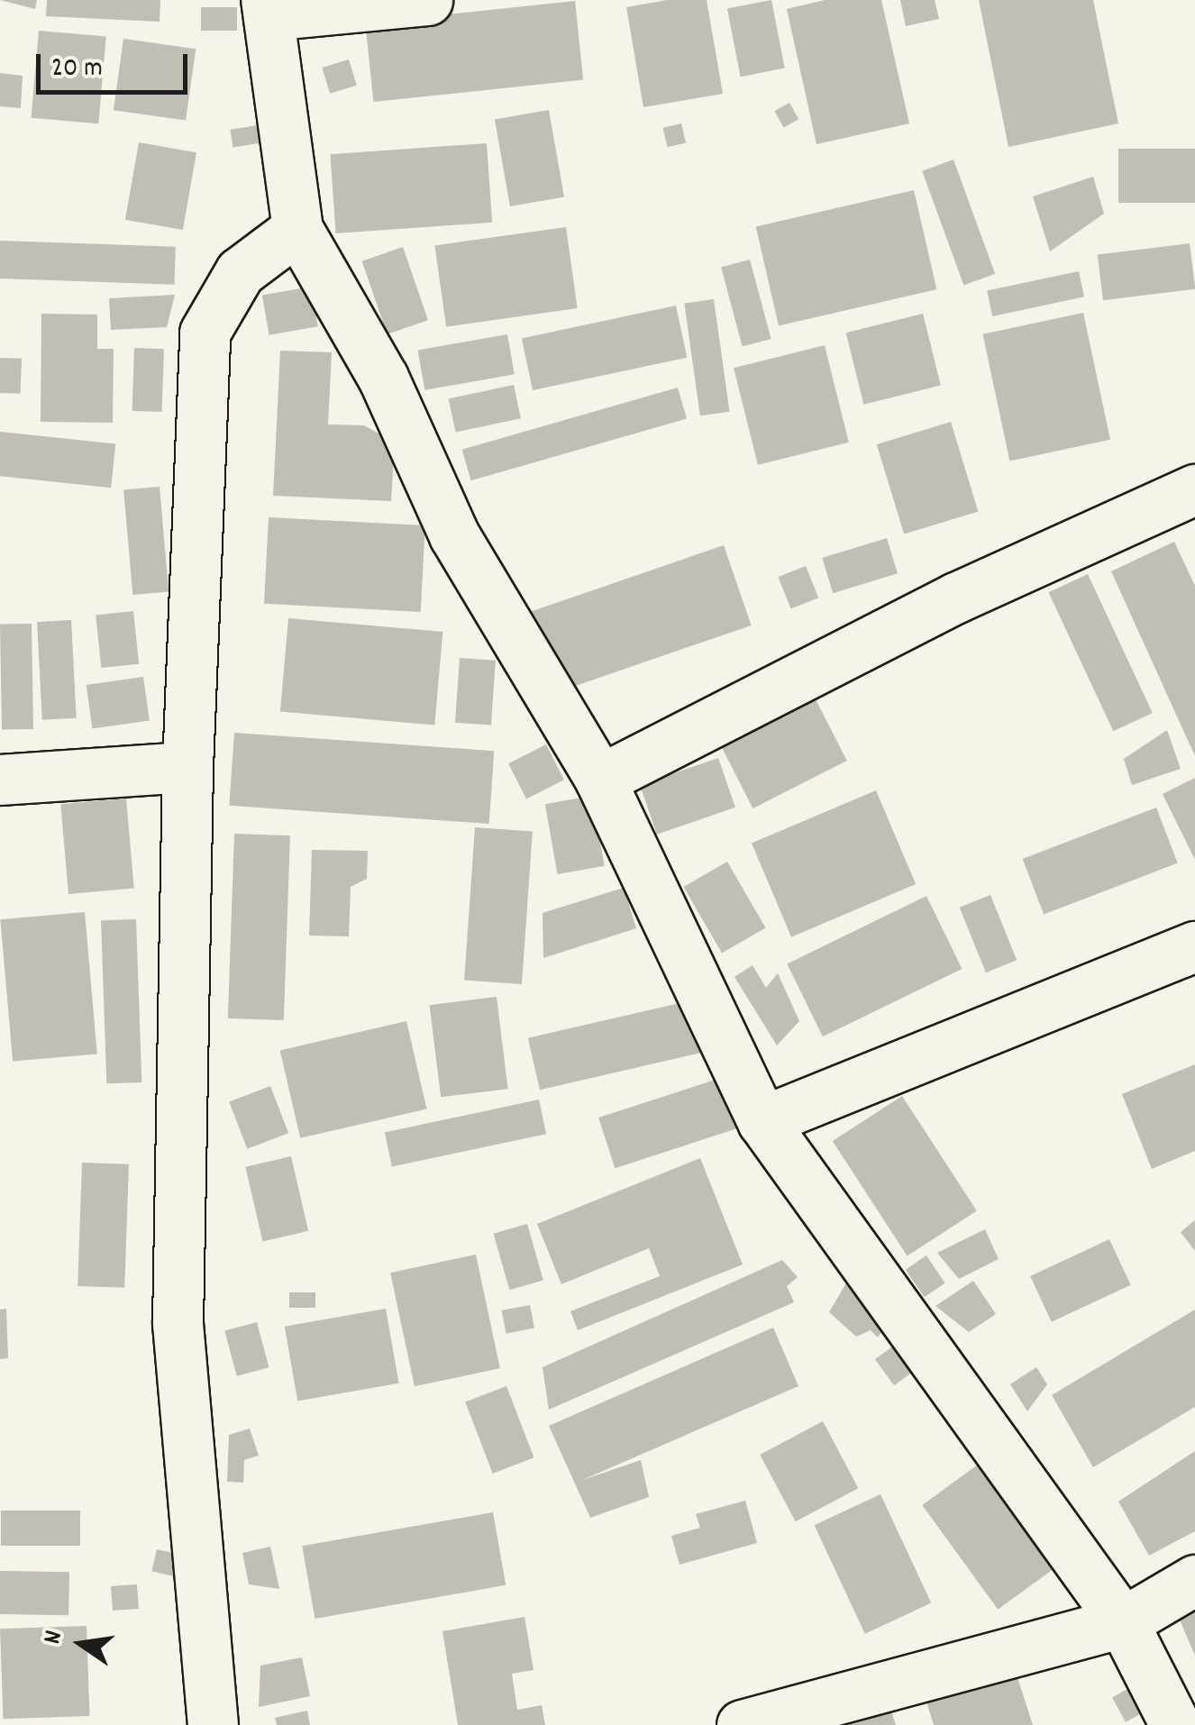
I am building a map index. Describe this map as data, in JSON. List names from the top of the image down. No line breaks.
{"scale_bar":"20 m","north":"left"}
